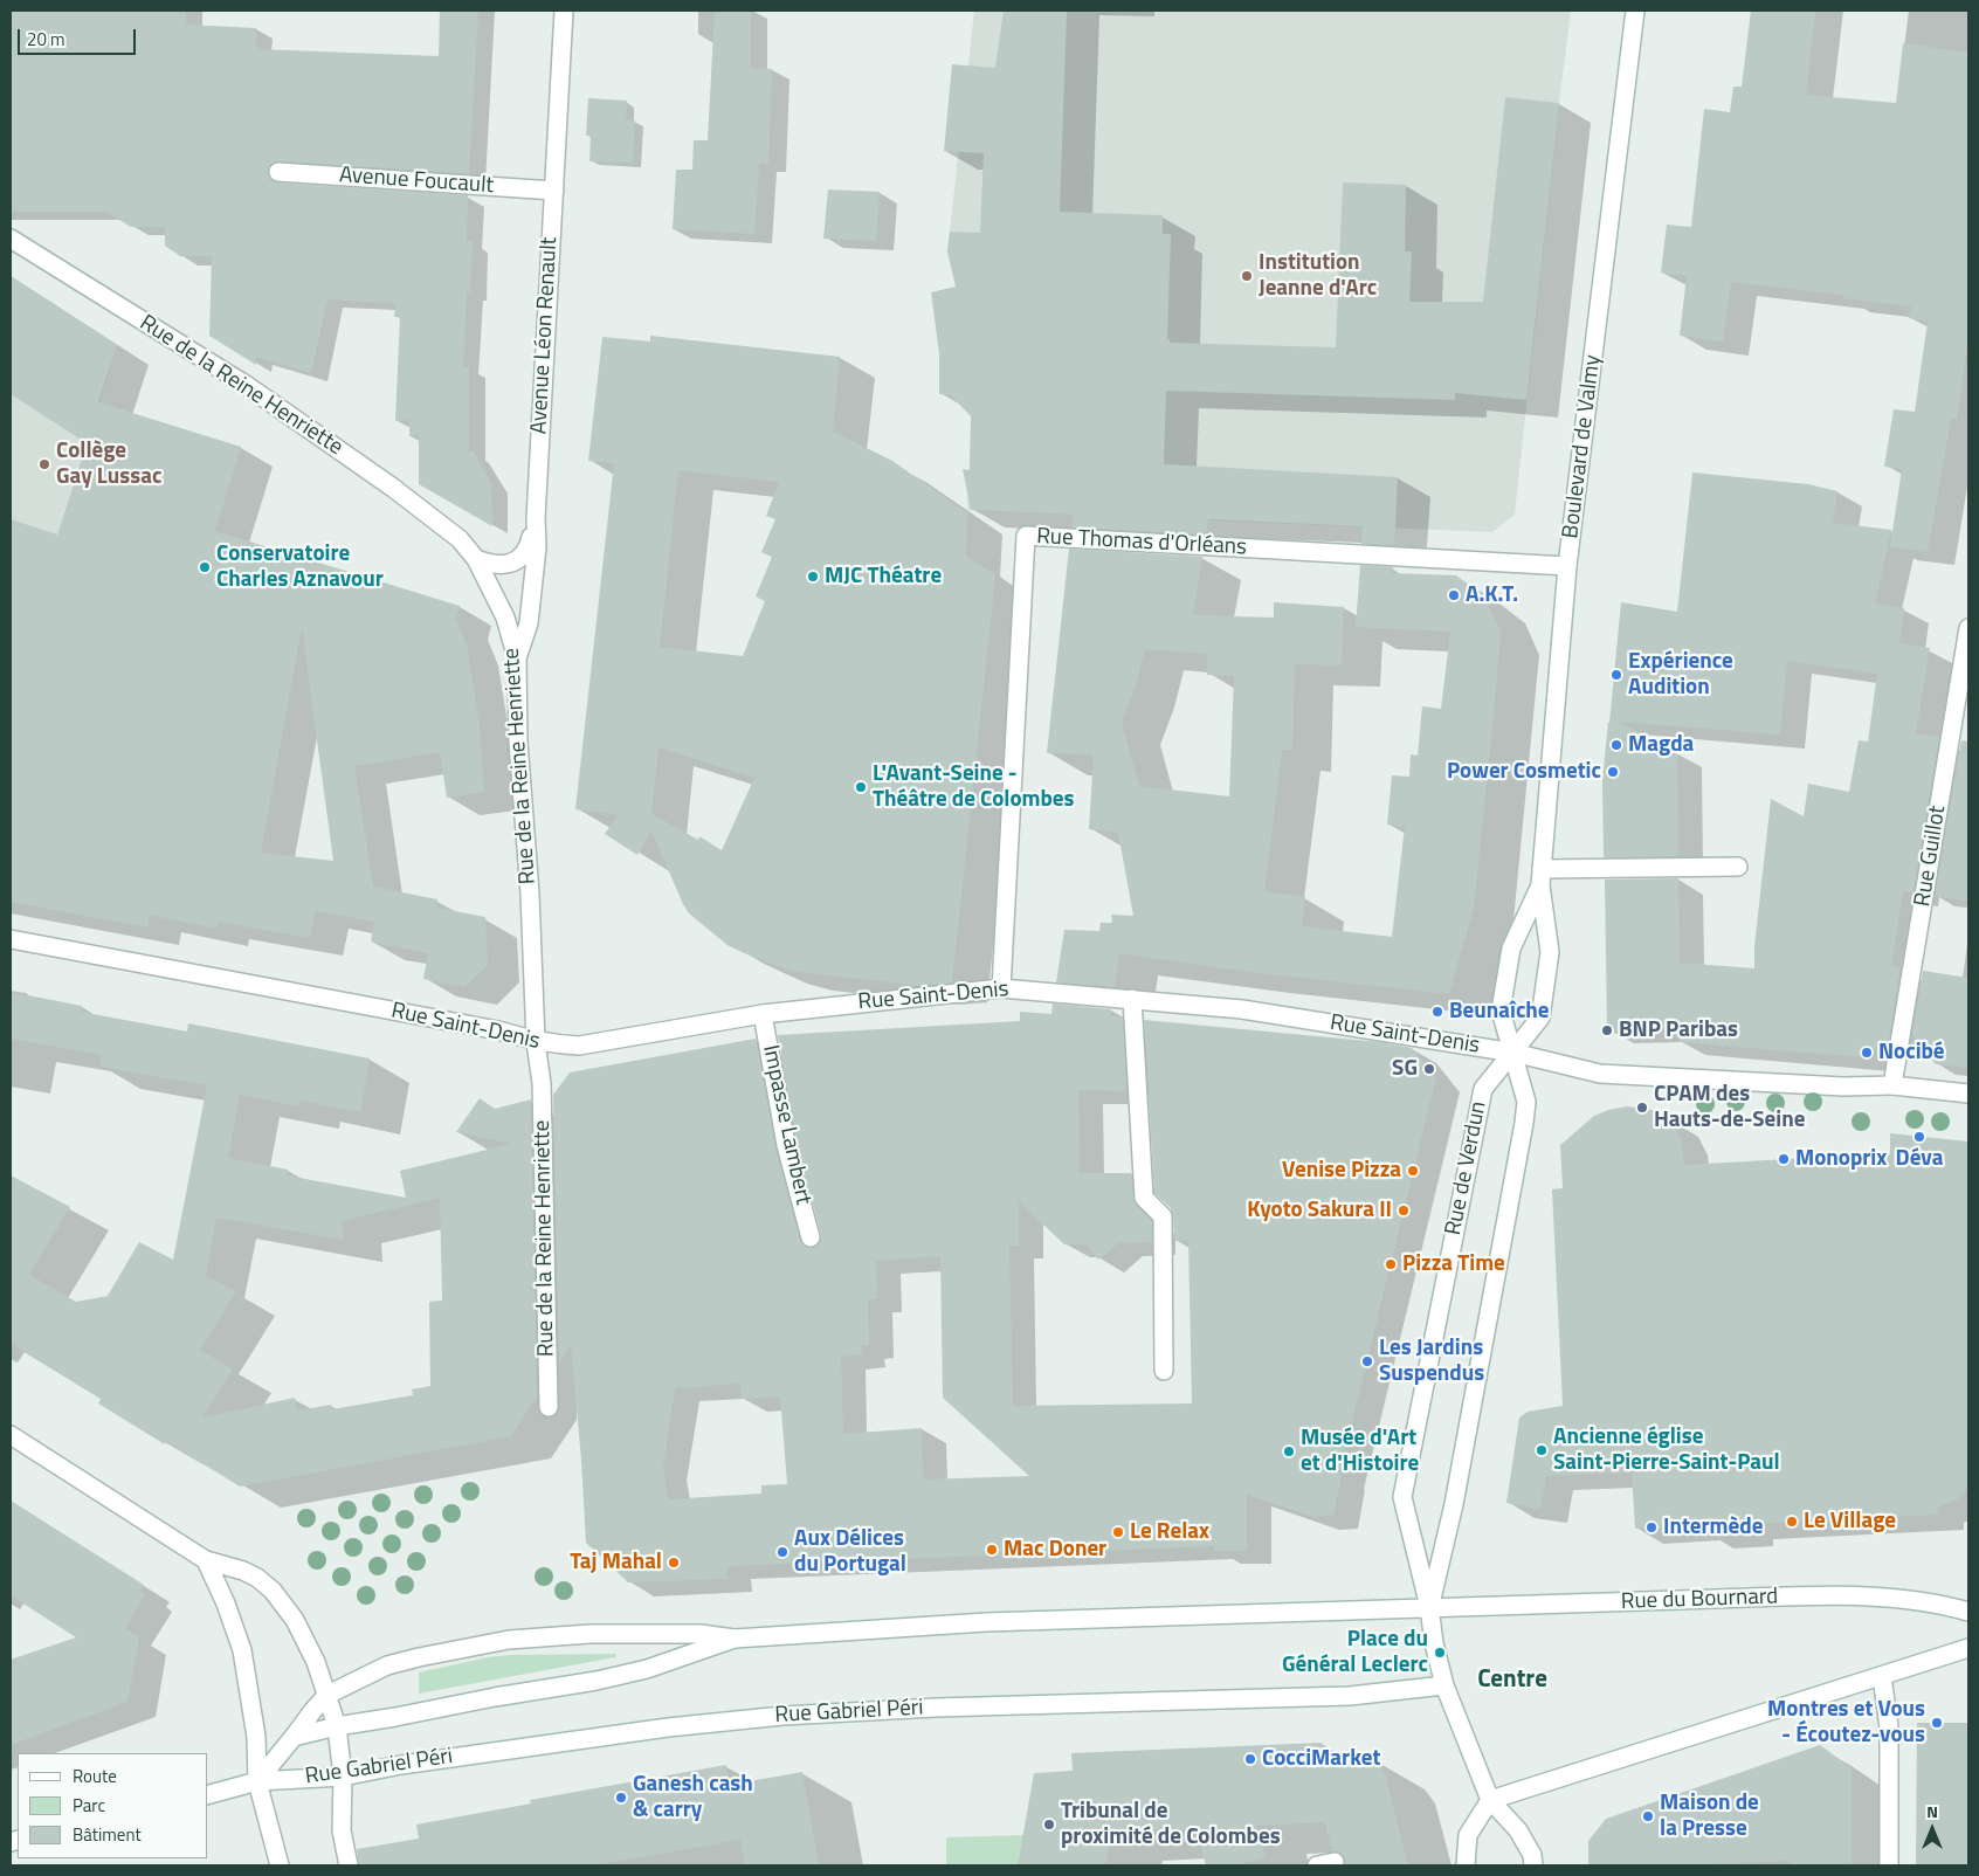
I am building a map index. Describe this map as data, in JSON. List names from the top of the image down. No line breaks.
{"streets":{"street":["Avenue Foucault","Avenue Léon Renault","Rue de la Reine Henriette","Boulevard de Valmy","Rue Thomas d'Orléans","Rue Guillot","Rue Saint-Denis","Impasse Lambert","Rue de Verdun","Rue du Bournard","Rue Gabriel Péri"]},"crossings":[["Avenue Foucault","Avenue Léon Renault"],["Avenue Léon Renault","Rue de la Reine Henriette"],["Rue de la Reine Henriette","Rue Saint-Denis"],["Boulevard de Valmy","Rue Thomas d'Orléans"],["Boulevard de Valmy","Rue Saint-Denis"],["Boulevard de Valmy","Rue de Verdun"],["Rue Thomas d'Orléans","Rue Saint-Denis"],["Rue Guillot","Rue Saint-Denis"],["Rue Saint-Denis","Impasse Lambert"],["Rue Saint-Denis","Rue de Verdun"],["Rue de Verdun","Rue du Bournard"],["Rue de Verdun","Rue Gabriel Péri"],["Rue du Bournard","Rue Gabriel Péri"]],"districts":["Centre"],"places":["Institution Jeanne d'Arc","Collège Gay Lussac","Conservatoire Charles Aznavour","MJC Théatre","A.K.T.","Expérience Audition","Magda","Power Cosmetic","L'Avant-Seine - Théâtre de Colombes","Beunaîche","BNP Paribas","Nocibé","SG","CPAM des Hauts-de-Seine","Déva","Monoprix","Venise Pizza","Kyoto Sakura II","Pizza Time","Les Jardins Suspendus","Ancienne église Saint-Pierre-Saint-Paul","Musée d'Art et d'Histoire","Le Village","Intermède","Le Relax","Mac Doner","Aux Délices du Portugal","Taj Mahal","Place du Général Leclerc","Montres et Vous - Écoutez-vous","CocciMarket","Ganesh cash & carry","Maison de la Presse","Tribunal de proximité de Colombes"],"legend":["Route","Parc","Bâtiment"],"scale_bar":"20 m","north":"top"}
